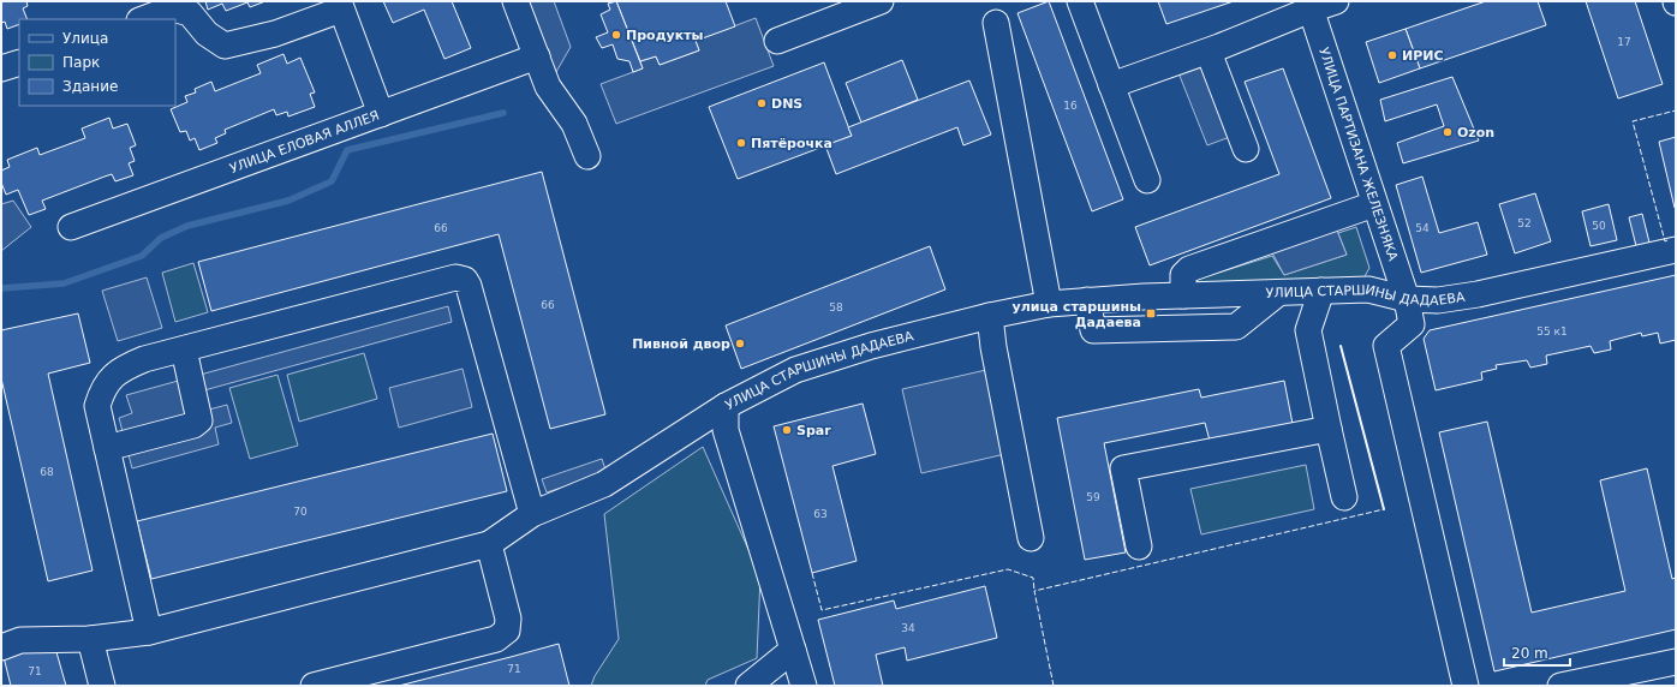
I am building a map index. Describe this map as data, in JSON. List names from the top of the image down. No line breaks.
{"streets":{"street":["УЛИЦА ЕЛОВАЯ АЛЛЕЯ","УЛИЦА ПАРТИЗАНА ЖЕЛЕЗНЯКА","УЛИЦА СТАРШИНЫ ДАДАЕВА"]},"crossings":[["УЛИЦА ПАРТИЗАНА ЖЕЛЕЗНЯКА","УЛИЦА СТАРШИНЫ ДАДАЕВА"]],"places":{"other":["Продукты","ИРИС","DNS","Ozon","Пятёрочка","Пивной двор","Spar"],"transit":["улица старшины Дадаева"]},"house_numbers":["17","16","52","50","66","54","66","58","55 к1","68","59","70","63","34","71","71"],"legend":["Улица","Парк","Здание"],"scale_bar":"20 m"}
